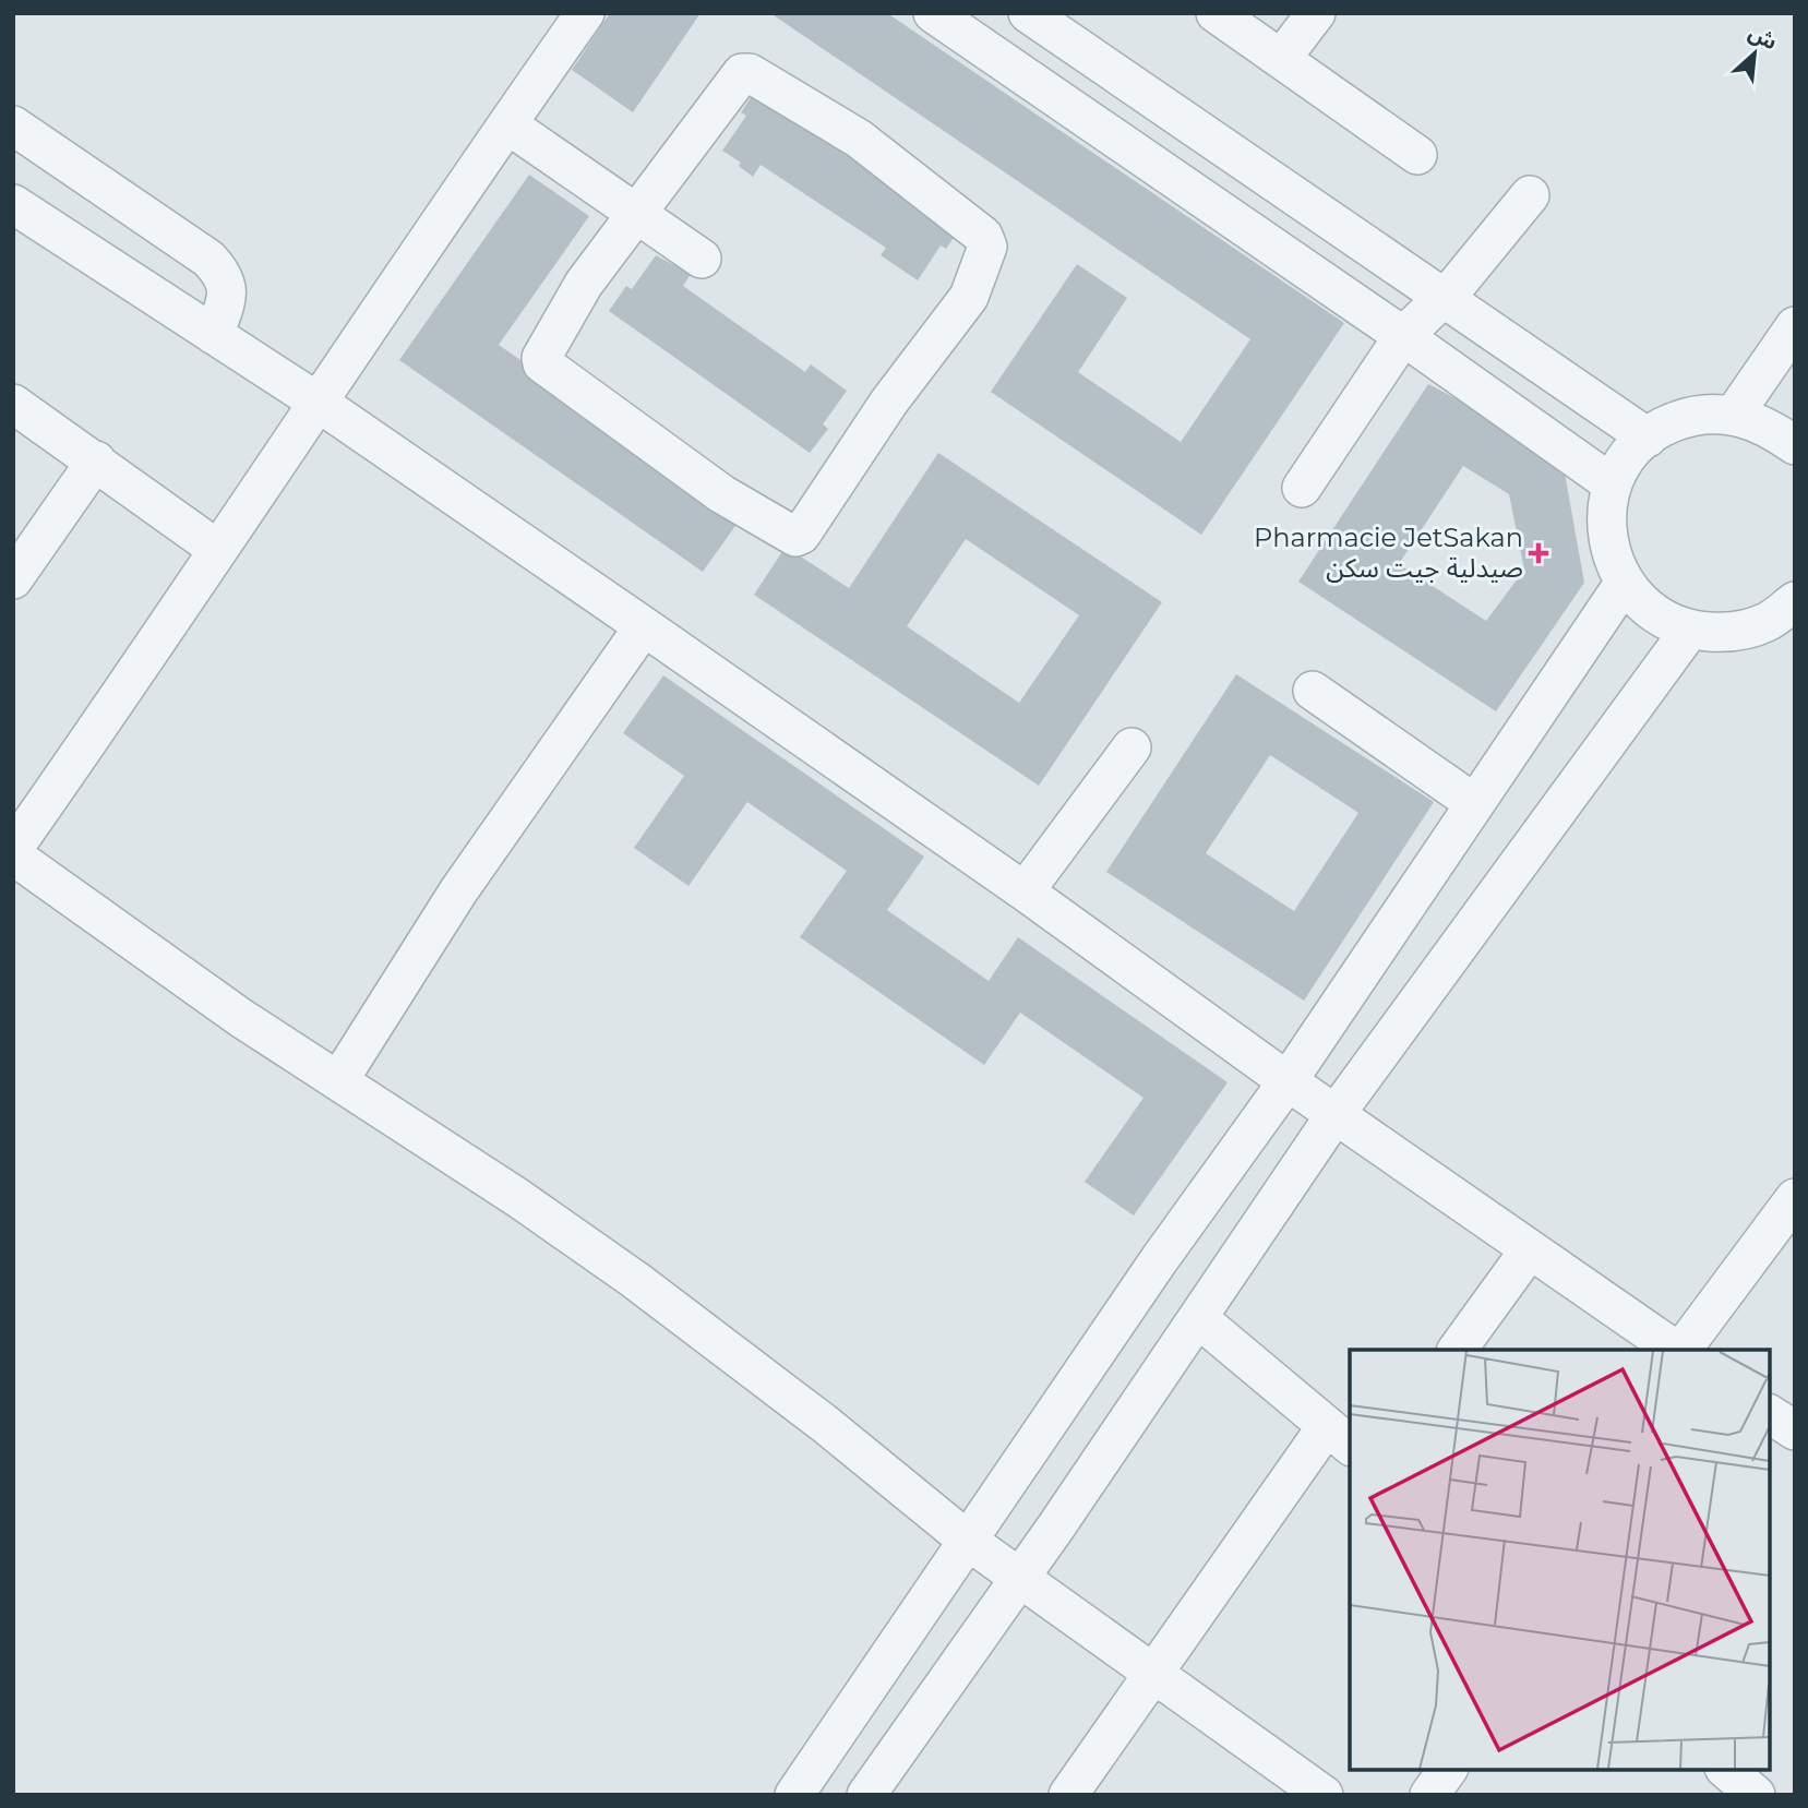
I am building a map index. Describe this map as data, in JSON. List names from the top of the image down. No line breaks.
{"places":{"health":["Pharmacie JetSakan صيدلية جيت سكن"]},"north":"top right"}
